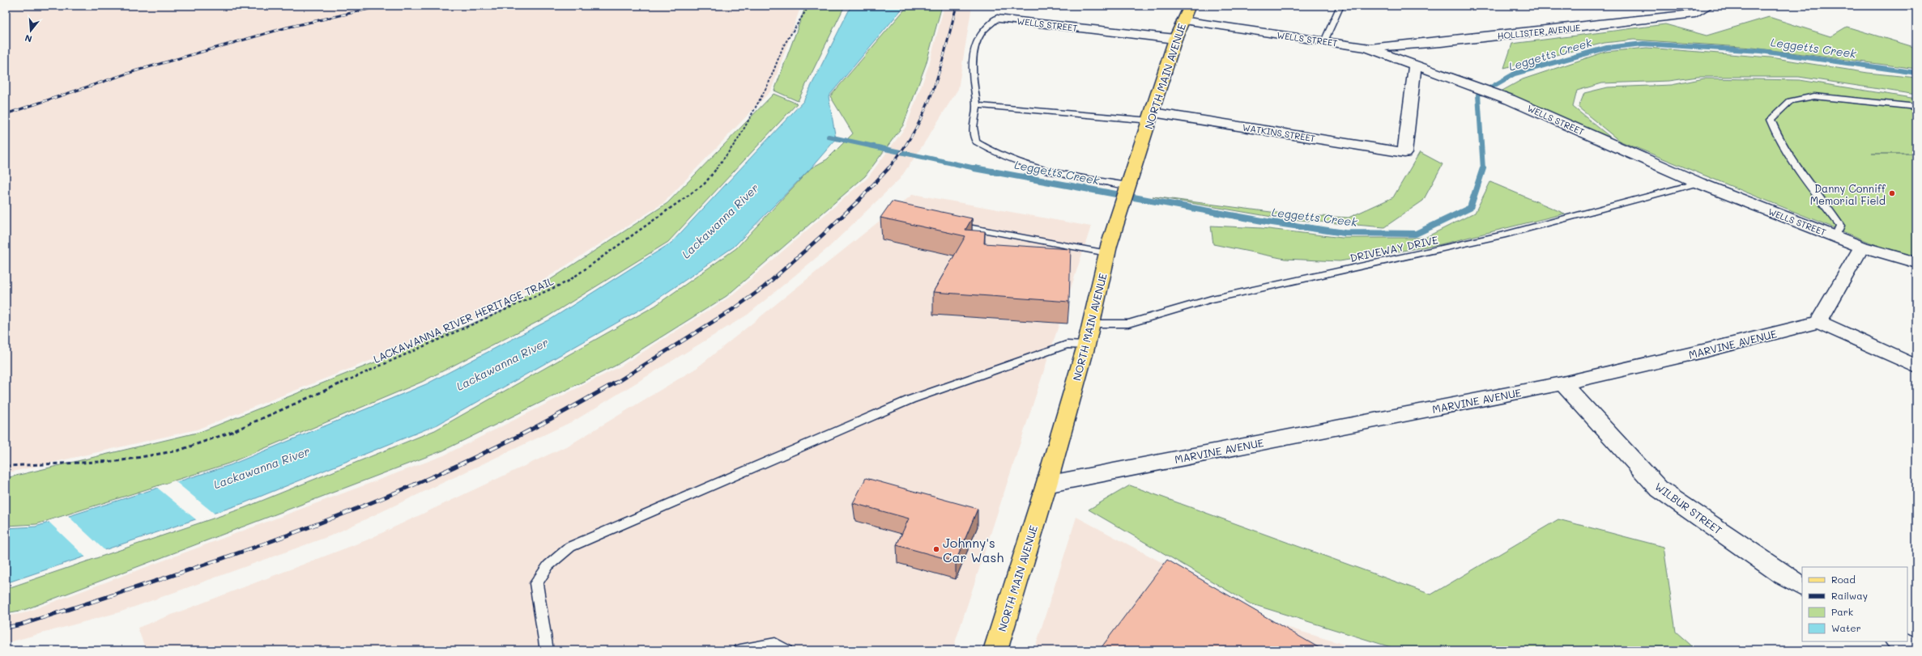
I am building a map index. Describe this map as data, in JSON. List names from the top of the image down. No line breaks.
{"streets":{"main road":["NORTH MAIN AVENUE"],"street":["WELLS STREET","HOLLISTER AVENUE","WATKINS STREET","MARVINE AVENUE","WILBUR STREET"],"lane":["DRIVEWAY DRIVE"],"path":["LACKAWANNA RIVER HERITAGE TRAIL"]},"crossings":[["WELLS STREET","HOLLISTER AVENUE"],["WELLS STREET","NORTH MAIN AVENUE"],["WELLS STREET","WATKINS STREET"],["WELLS STREET","DRIVEWAY DRIVE"],["NORTH MAIN AVENUE","WATKINS STREET"],["NORTH MAIN AVENUE","DRIVEWAY DRIVE"],["NORTH MAIN AVENUE","MARVINE AVENUE"],["MARVINE AVENUE","WILBUR STREET"]],"water":["Leggetts Creek","Lackawanna River"],"places":["Danny Conniff Memorial Field","Johnny's Car Wash"],"legend":["Road","Railway","Park","Water"],"north":"bottom"}
